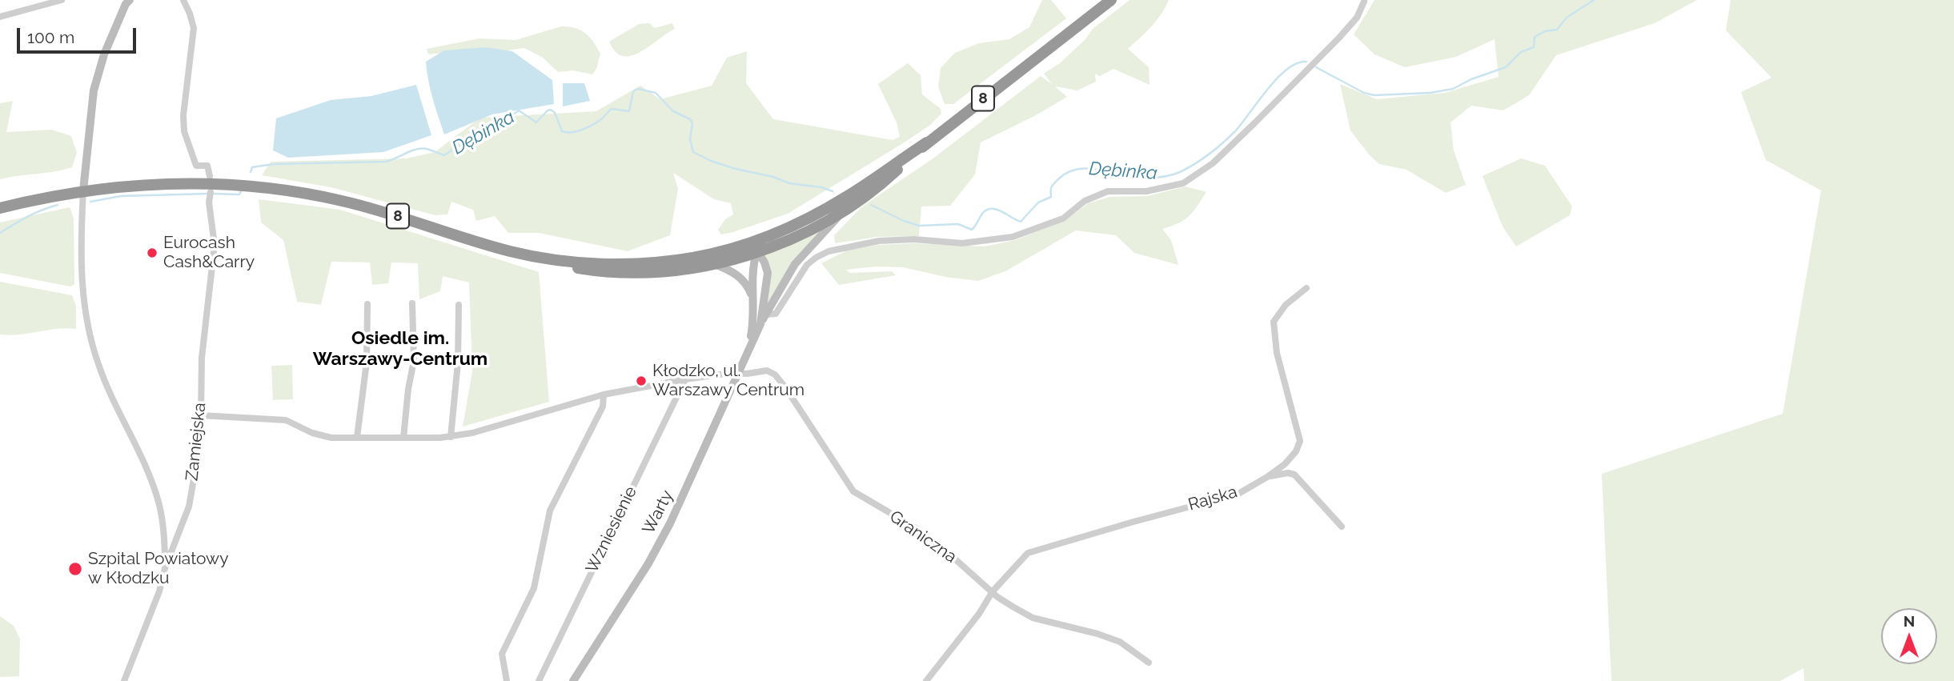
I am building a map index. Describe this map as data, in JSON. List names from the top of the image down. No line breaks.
{"streets":{"highway":["8"],"main road":["Warty"],"street":["Zamiejska","Rajska","Wzniesienie","Graniczna"]},"crossings":[["8","Warty"],["Rajska","Graniczna"],["Warty","Graniczna"]],"districts":["Osiedle im. Warszawy-Centrum"],"water":["Dębinka"],"places":["Eurocash Cash&Carry","Kłodzko, ul. Warszawy Centrum","Szpital Powiatowy w Kłodzku"],"scale_bar":"100 m","north":"top"}
